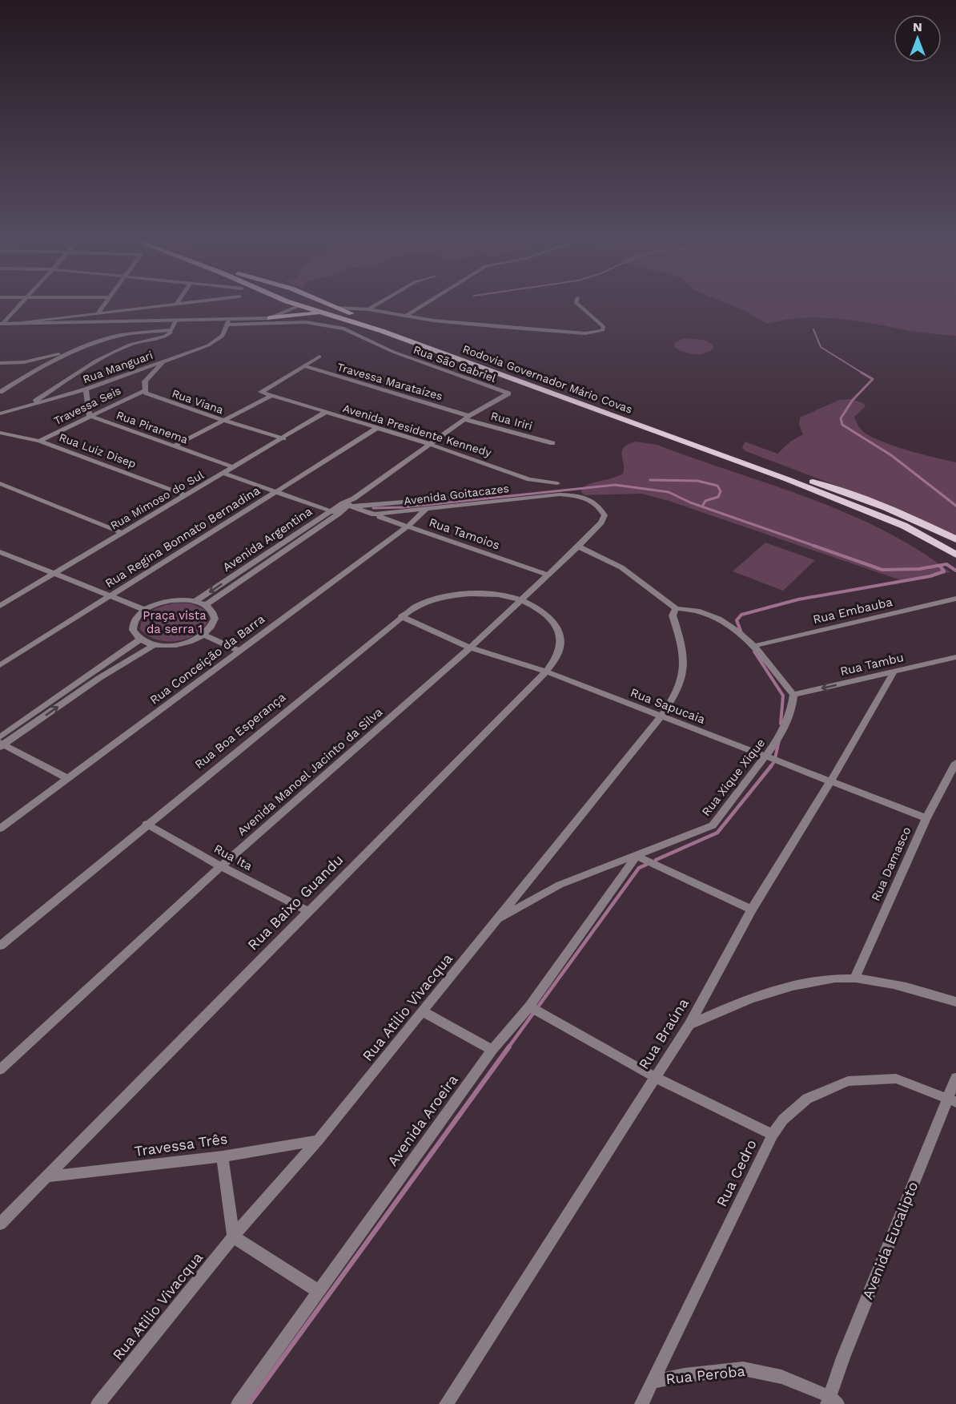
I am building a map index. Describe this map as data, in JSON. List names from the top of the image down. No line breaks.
{"streets":{"main road":["Rodovia Governador Mário Covas"],"street":["Rua São Gabriel","Rua Manguari","Travessa Marataízes","Rua Viana","Travessa Seis","Rua Iriri","Rua Piranema","Avenida Presidente Kennedy","Rua Luiz Disep","Avenida Goitacazes","Rua Mimoso do Sul","Rua Tamoios","Rua Regina Bonnato Bernadina","Avenida Argentina","Rua Embauba","Rua Conceição da Barra","Rua Tambu","Rua Sapucaia","Rua Boa Esperança","Avenida Manoel Jacinto da Silva","Rua Xique Xique","Rua Ita","Rua Damasco","Rua Baixo Guandu","Rua Atilio Vivacqua","Rua Braúna","Avenida Aroeira","Travessa Três","Rua Cedro","Avenida Eucalipto","Rua Peroba"]},"crossings":[["Rua São Gabriel","Rua Manguari"],["Rua São Gabriel","Avenida Argentina"],["Travessa Marataízes","Rua Iriri"],["Travessa Marataízes","Avenida Argentina"],["Rua Viana","Travessa Seis"],["Rua Viana","Rua Mimoso do Sul"],["Travessa Seis","Rua Piranema"],["Travessa Seis","Rua Luiz Disep"],["Rua Iriri","Avenida Argentina"],["Rua Piranema","Rua Mimoso do Sul"],["Avenida Presidente Kennedy","Rua Mimoso do Sul"],["Avenida Presidente Kennedy","Rua Regina Bonnato Bernadina"],["Avenida Presidente Kennedy","Avenida Argentina"],["Rua Luiz Disep","Rua Mimoso do Sul"],["Avenida Goitacazes","Rua Tamoios"],["Avenida Goitacazes","Avenida Argentina"],["Avenida Goitacazes","Rua Conceição da Barra"],["Avenida Goitacazes","Avenida Manoel Jacinto da Silva"],["Rua Tamoios","Rua Conceição da Barra"],["Rua Tamoios","Avenida Manoel Jacinto da Silva"],["Rua Tambu","Rua Xique Xique"],["Rua Tambu","Rua Braúna"],["Rua Sapucaia","Rua Boa Esperança"],["Rua Sapucaia","Avenida Manoel Jacinto da Silva"],["Rua Sapucaia","Rua Xique Xique"],["Rua Sapucaia","Rua Damasco"],["Rua Sapucaia","Rua Baixo Guandu"],["Rua Sapucaia","Rua Atilio Vivacqua"],["Rua Sapucaia","Rua Braúna"],["Rua Boa Esperança","Avenida Manoel Jacinto da Silva"],["Rua Boa Esperança","Rua Ita"],["Rua Boa Esperança","Rua Baixo Guandu"],["Avenida Manoel Jacinto da Silva","Rua Ita"],["Avenida Manoel Jacinto da Silva","Rua Baixo Guandu"],["Rua Xique Xique","Rua Atilio Vivacqua"],["Rua Xique Xique","Avenida Aroeira"],["Rua Ita","Rua Baixo Guandu"],["Rua Baixo Guandu","Travessa Três"],["Rua Atilio Vivacqua","Travessa Três"],["Rua Cedro","Avenida Eucalipto"],["Rua Cedro","Rua Peroba"],["Avenida Eucalipto","Rua Peroba"]],"one_way":["Rua Tambu"],"parks":["Praça vista da serra 1"],"north":"top"}
